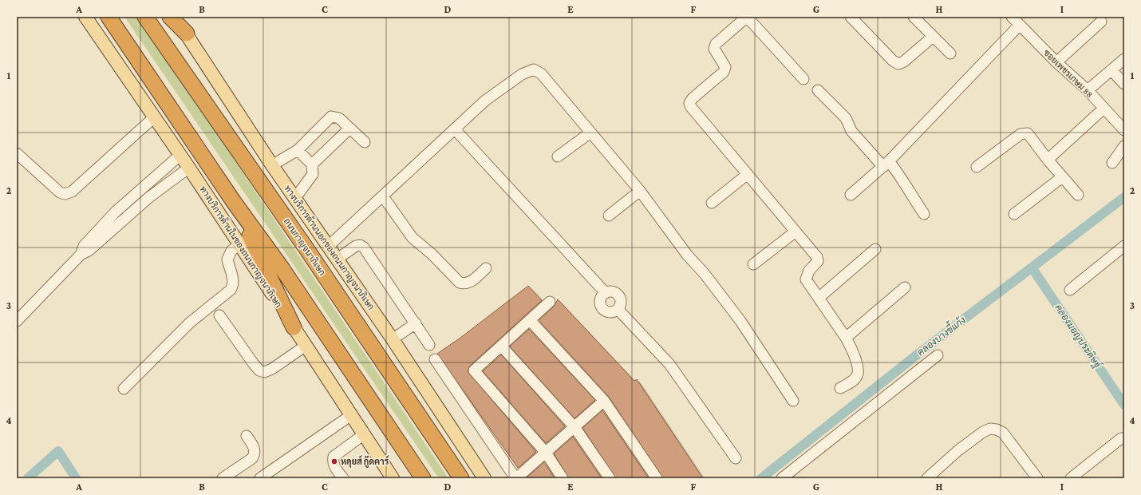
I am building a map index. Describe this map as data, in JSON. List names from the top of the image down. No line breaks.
{"streets":{"highway":["ถนนกาญจนาภิเษก"],"main road":["ทางบริการด้านในของถนนกาญจนาภิเษก","ทางบริการด้านนอกของถนนกาญจนาภิเษก"],"street":["ซอยเพชรเกษม 88"]},"water":["คลองบางขี้แก้ง","คลองมอญประดิษฐ์"],"places":["หลุยส์ กู๊ดคาร์"],"grid":{"columns":["A","B","C","D","E","F","G","H","I"],"rows":["1","2","3","4"]}}
